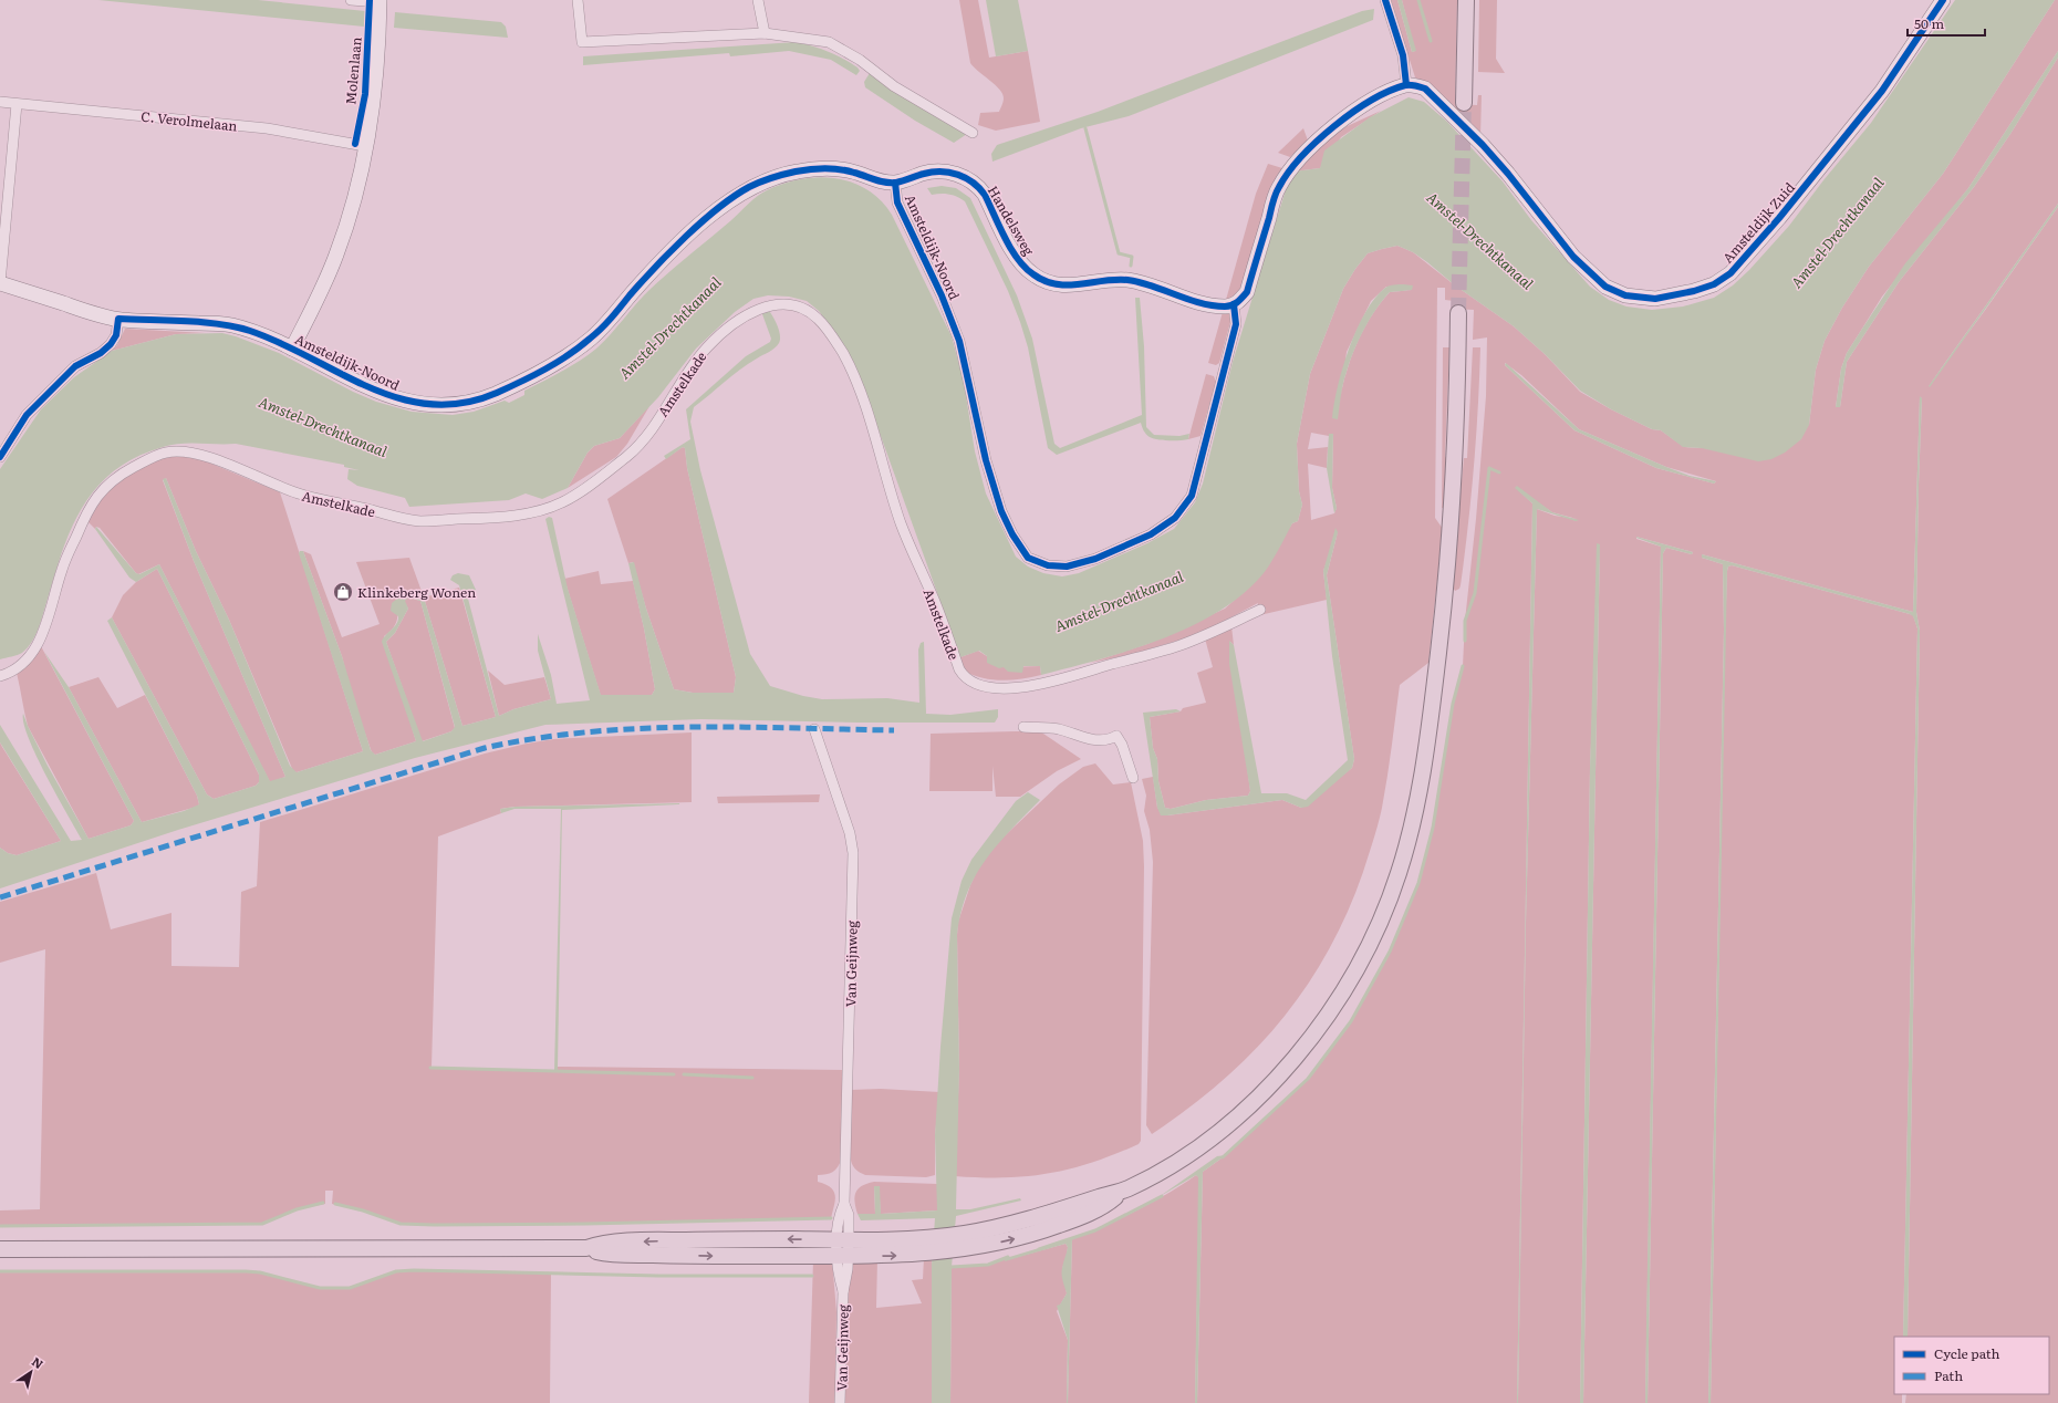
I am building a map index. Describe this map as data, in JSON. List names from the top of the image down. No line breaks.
{"streets":{"street":["Molenlaan","C. Verolmelaan","Handelsweg","Amsteldijk Zuid","Amsteldijk-Noord","Amstelkade","Van Geijnweg"]},"crossings":[["Molenlaan","C. Verolmelaan"],["Molenlaan","Amsteldijk-Noord"],["Handelsweg","Amsteldijk-Noord"]],"water":["Amstel-Drechtkanaal"],"places":{"shop":["Klinkeberg Wonen"]},"legend":["Cycle path","Path"],"scale_bar":"50 m","north":"top right"}
